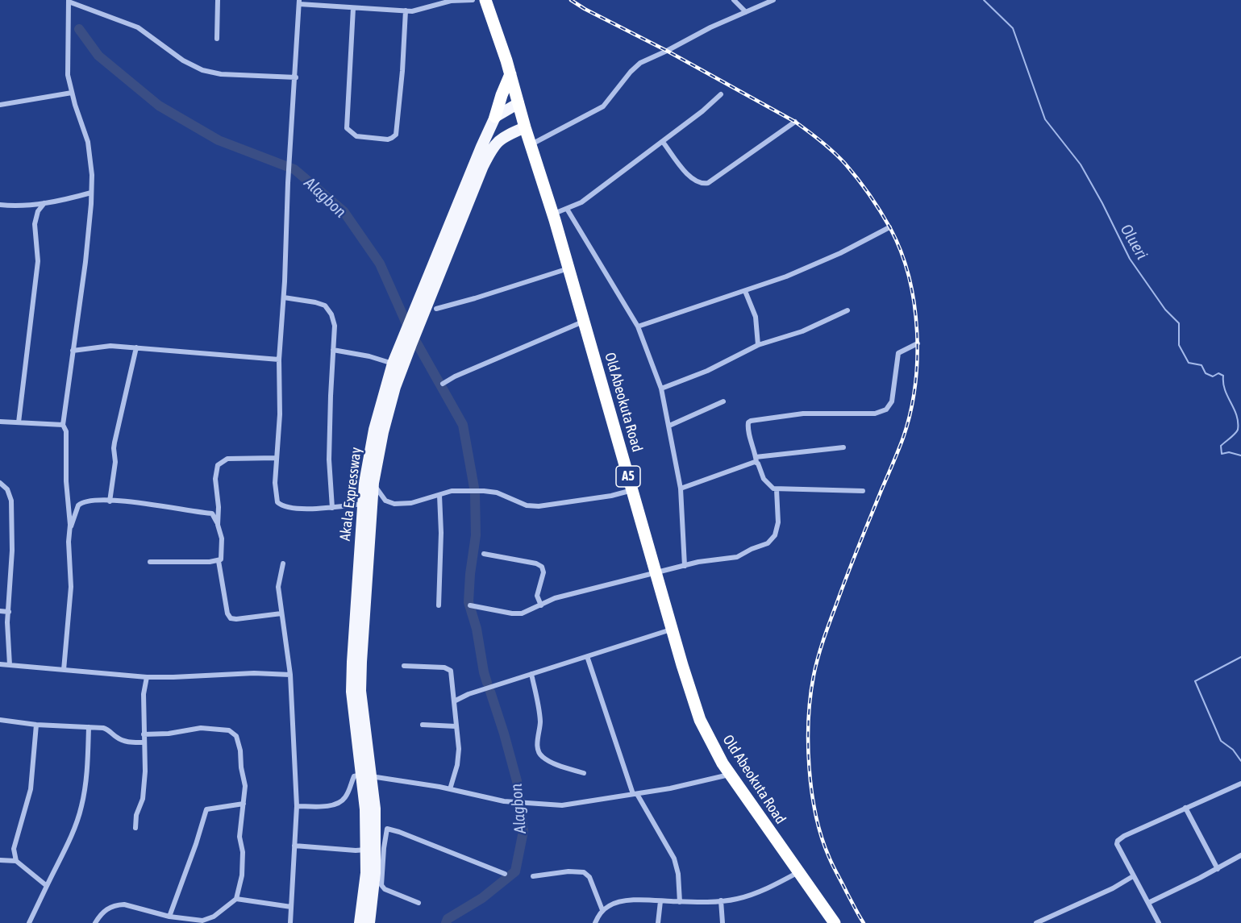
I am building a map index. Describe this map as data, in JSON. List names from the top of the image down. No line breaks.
{"streets":{"highway":["Old Abeokuta Road","A5"],"main road":["Akala Expressway"]},"crossings":[["Old Abeokuta Road","Akala Expressway"]],"water":["Alagbon","Olueri"]}
